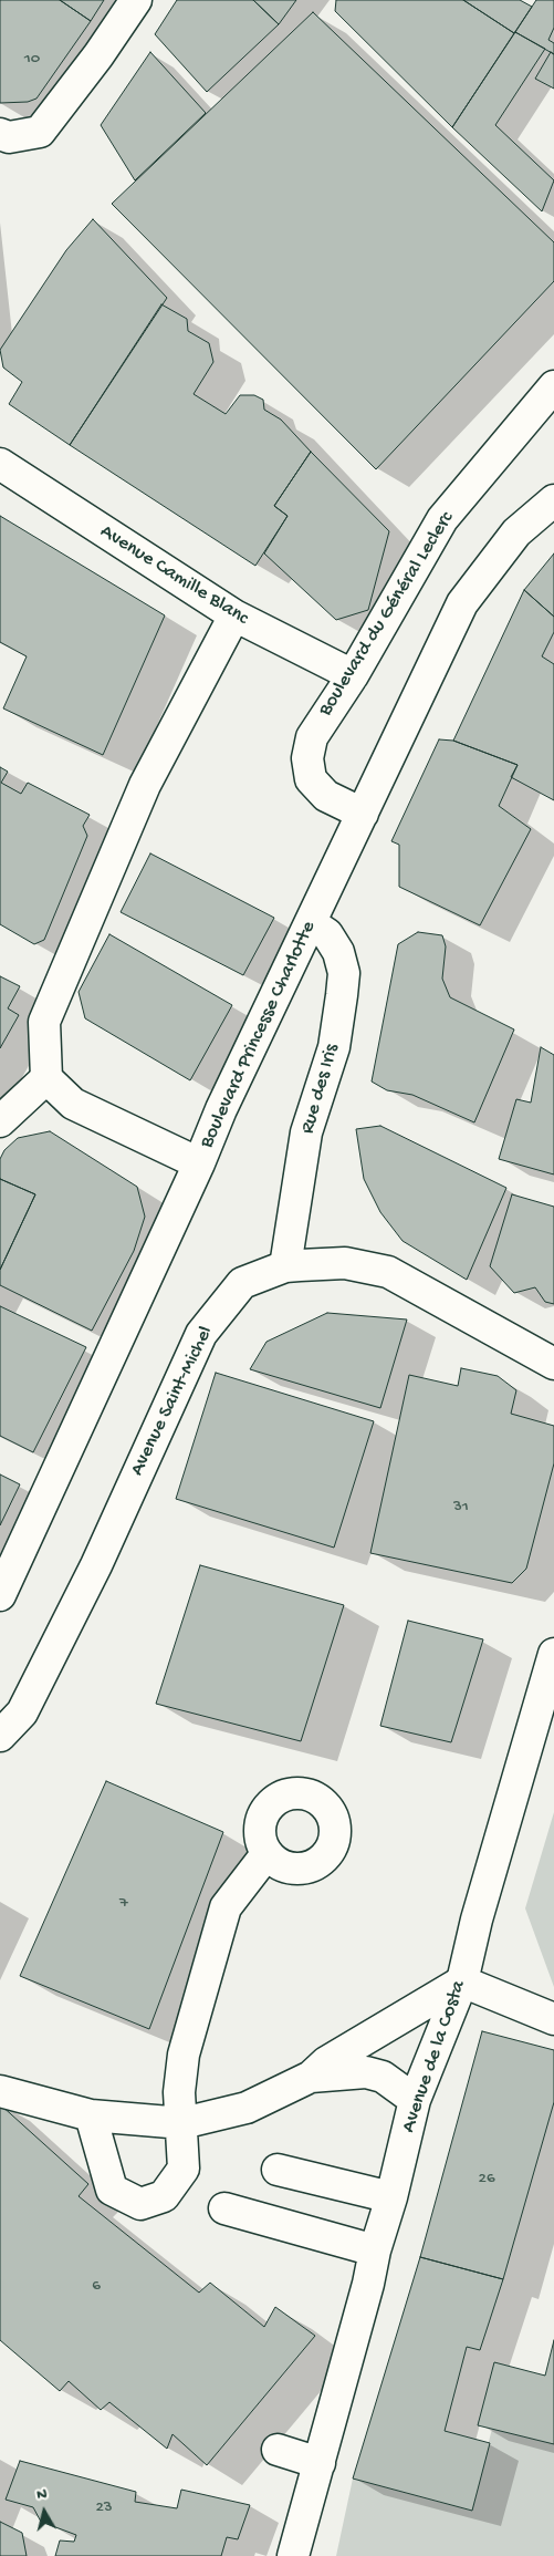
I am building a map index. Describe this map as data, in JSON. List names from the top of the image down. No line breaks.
{"streets":{"main road":["Avenue Camille Blanc","Boulevard du Général Leclerc","Boulevard Princesse Charlotte","Rue des Iris","Avenue Saint-Michel","Avenue de la Costa"]},"crossings":[["Avenue Camille Blanc","Boulevard du Général Leclerc"],["Boulevard du Général Leclerc","Boulevard Princesse Charlotte"],["Boulevard Princesse Charlotte","Rue des Iris"],["Rue des Iris","Avenue Saint-Michel"]],"house_numbers":["10","31","7","26","6","23"],"north":"top"}
